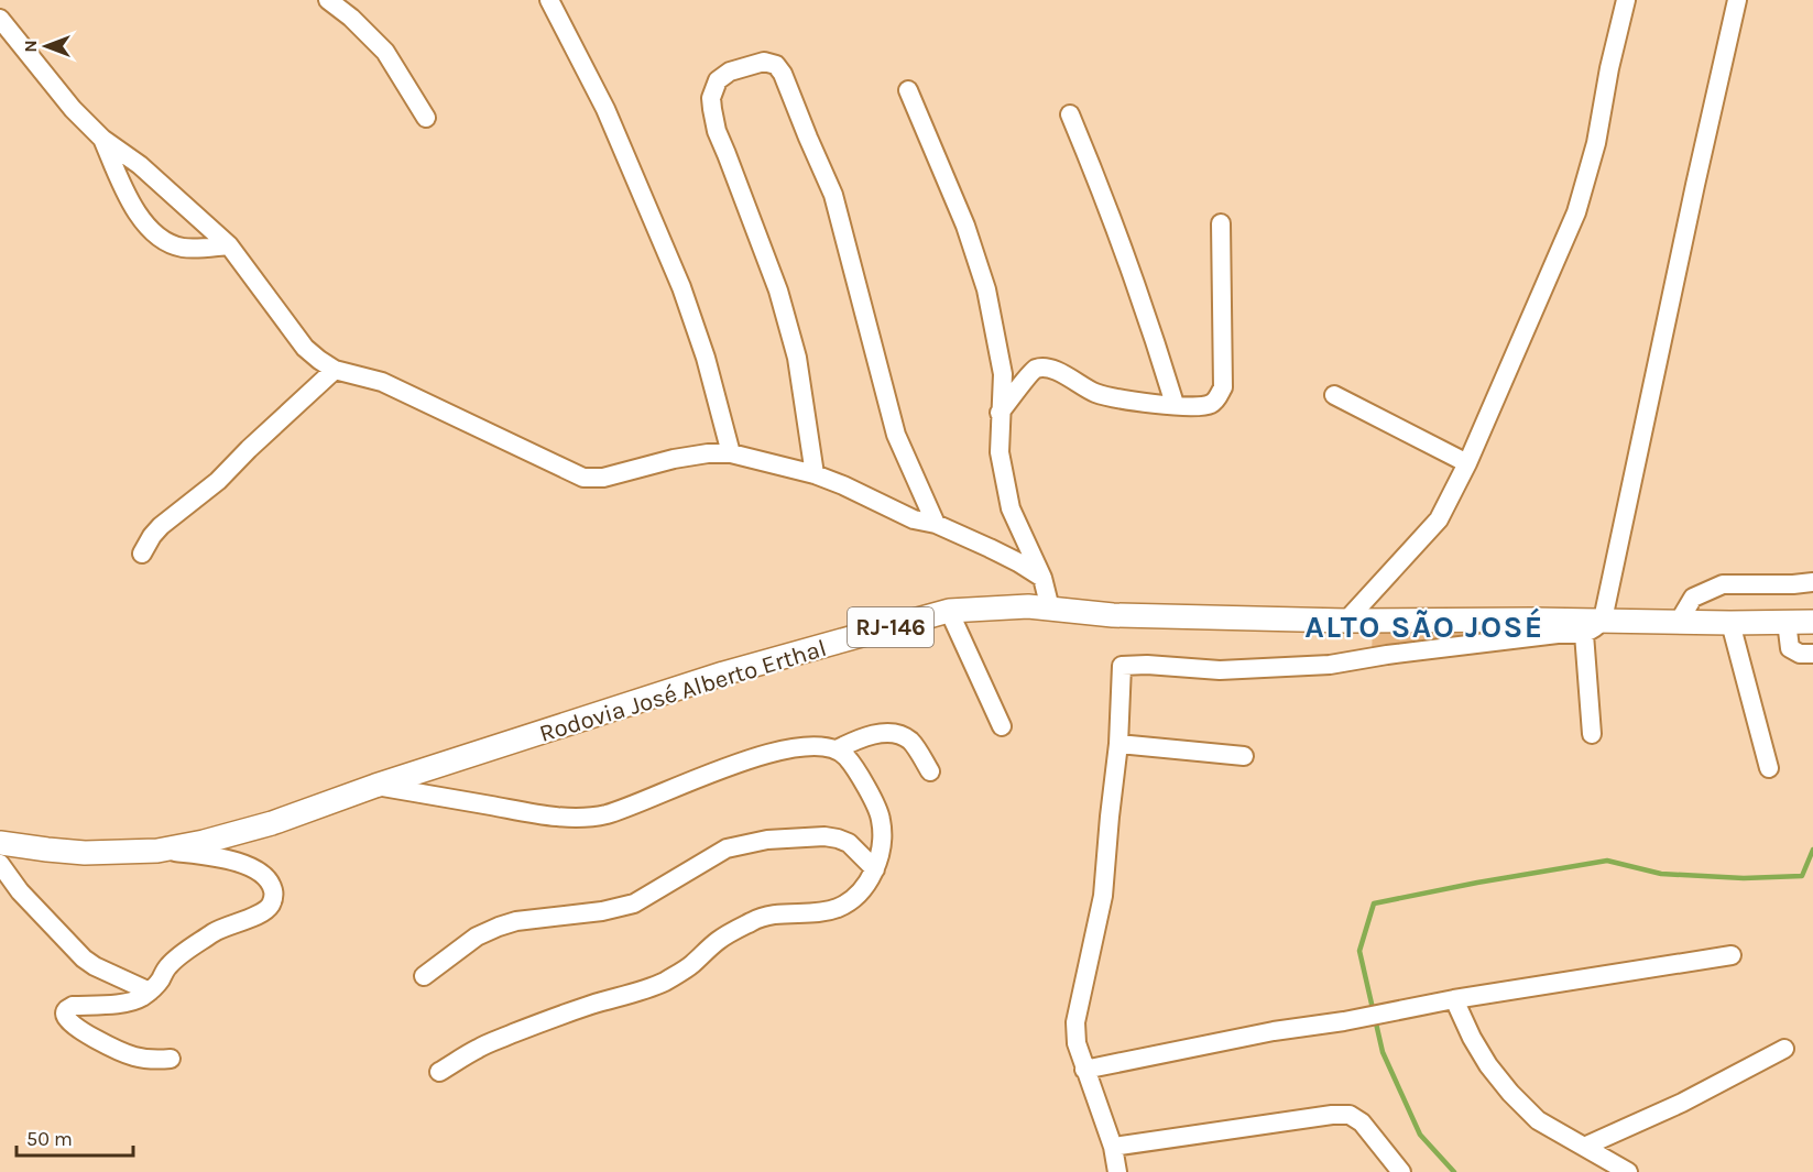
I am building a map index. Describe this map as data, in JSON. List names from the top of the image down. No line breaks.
{"streets":{"main road":["RJ-146","Rodovia José Alberto Erthal"]},"districts":["ALTO SÃO JOSÉ"],"scale_bar":"50 m","north":"left"}
